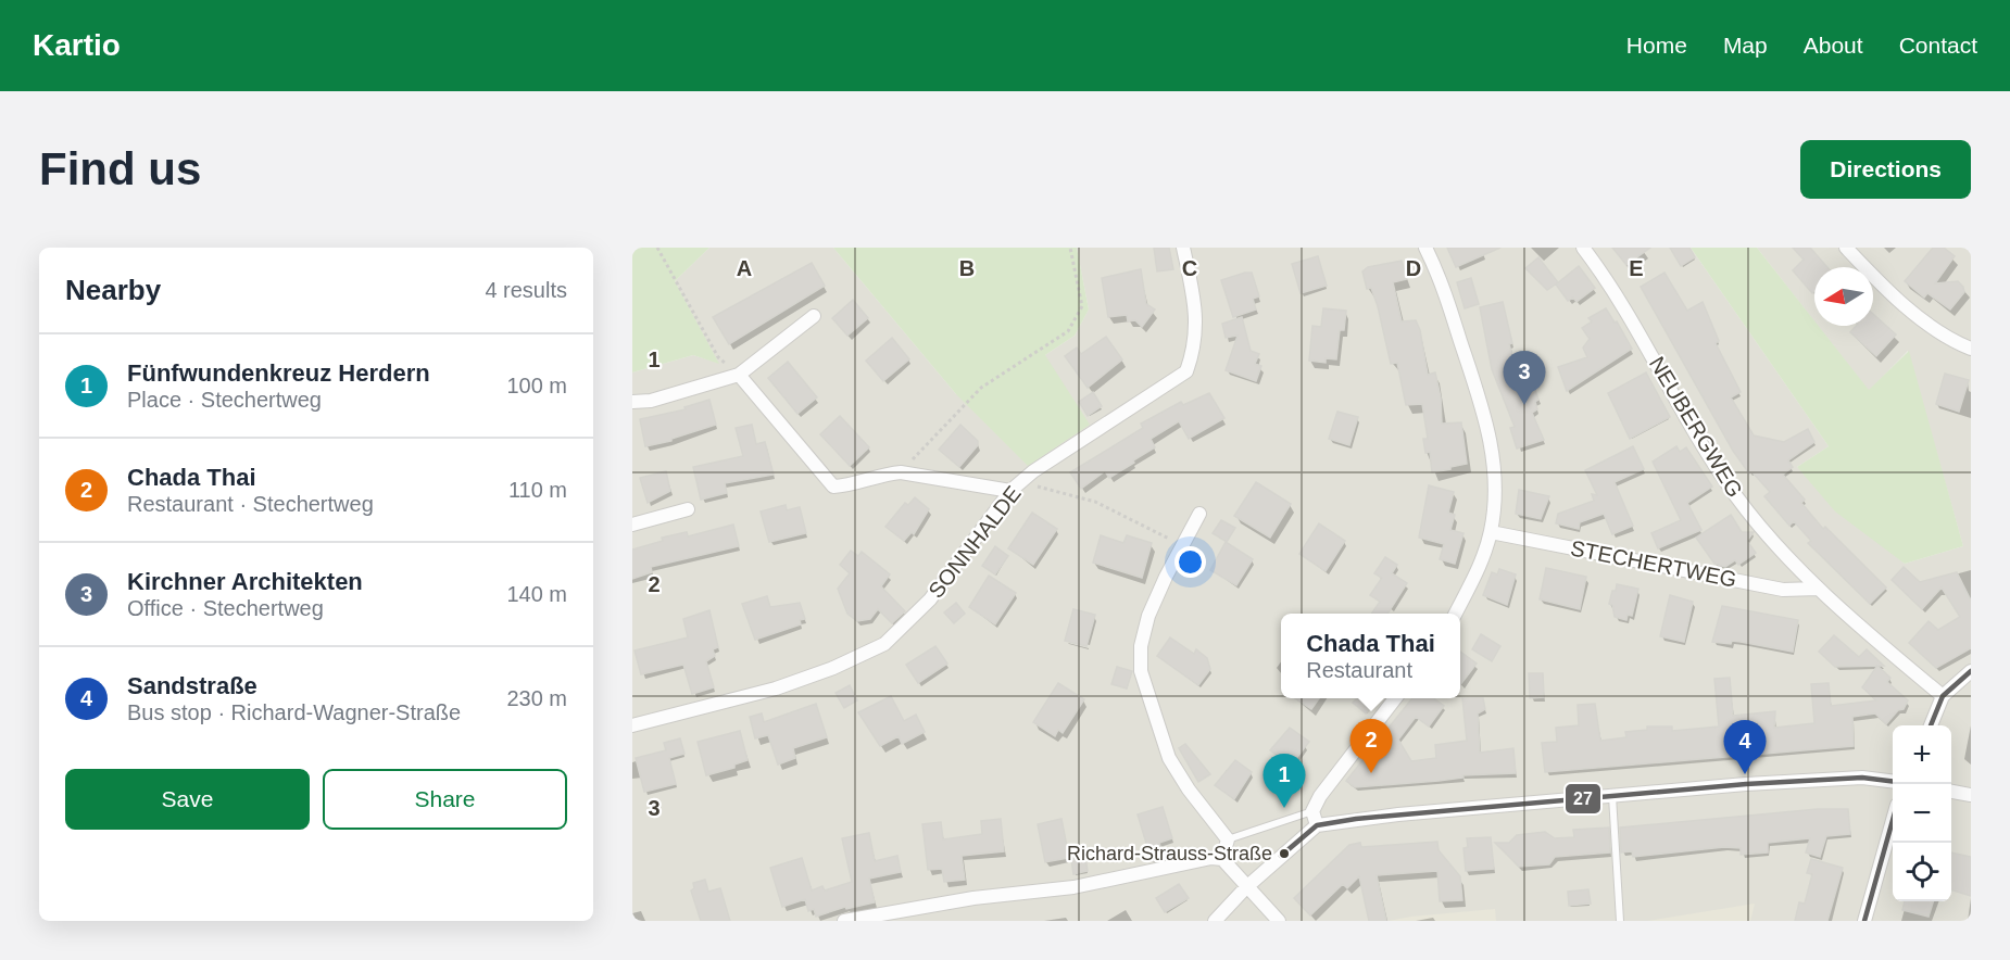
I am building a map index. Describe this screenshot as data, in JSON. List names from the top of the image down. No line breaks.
{"streets":{"street":["NEUBERGWEG","SONNHALDE","STECHERTWEG"]},"crossings":[["NEUBERGWEG","STECHERTWEG"]],"places":["Richard-Strauss-Straße"],"lines":["transit line 27"],"north":"left","page":{"header":"Kartio","nav":["Home","Map","About","Contact"],"buttons":["Directions",["Save","Share"]],"title":"Find us","heading":["Nearby","4 results"],"list":[{"mark":"1","name":"Fünfwundenkreuz Herdern","note":"Place · Stechertweg","value":"100 m"},{"mark":"2","name":"Chada Thai","note":"Restaurant · Stechertweg","value":"110 m"},{"mark":"3","name":"Kirchner Architekten","note":"Office · Stechertweg","value":"140 m"},{"mark":"4","name":"Sandstraße","note":"Bus stop · Richard-Wagner-Straße","value":"230 m"}],"pins":["3","2","4","1"],"popup":["Chada Thai","Restaurant"],"map_buttons":["+","−"]},"grid":{"columns":["A","B","C","D","E"],"rows":["1","2","3"]}}
